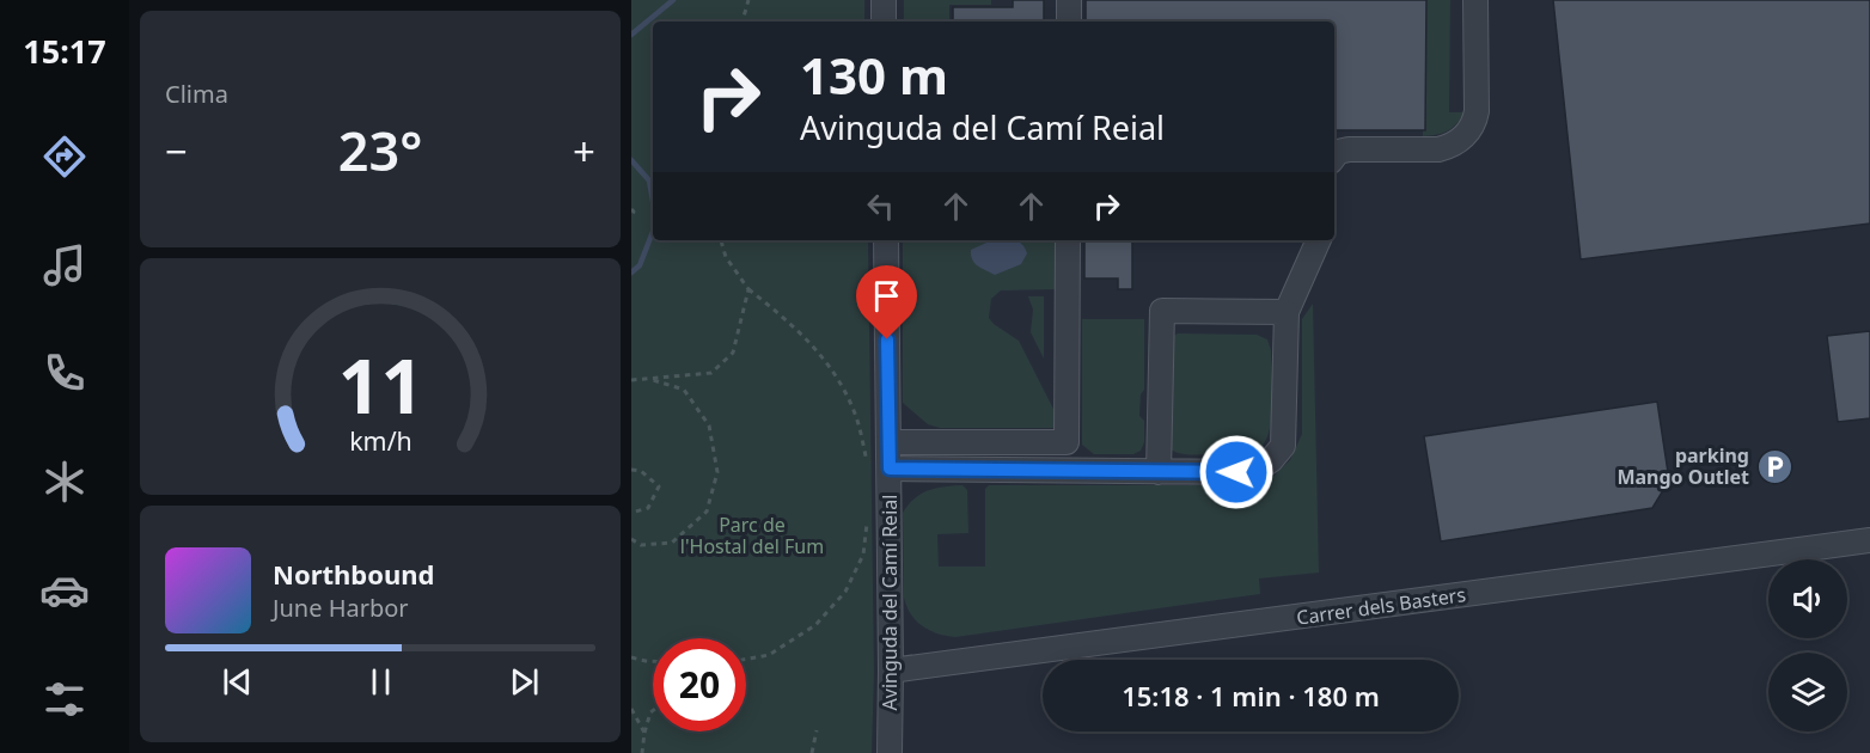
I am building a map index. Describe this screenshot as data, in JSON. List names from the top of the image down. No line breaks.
{"streets":{"street":["Avinguda del Camí Reial","Carrer dels Basters"]},"crossings":[["Avinguda del Camí Reial","Carrer dels Basters"]],"parks":["Parc de l'Hostal del Fum"],"places":{"parking":["parking Mango Outlet"]},"page":{"tabs":"15:17","tile":"Clima","turn":["130 m","Avinguda del Camí Reial"],"heat":["−","23°","+"],"song":["Northbound","June Harbor"],"limit":"20","trip":"15:18 · 1 min · 180 m","gauge":["11","km/h"]}}
